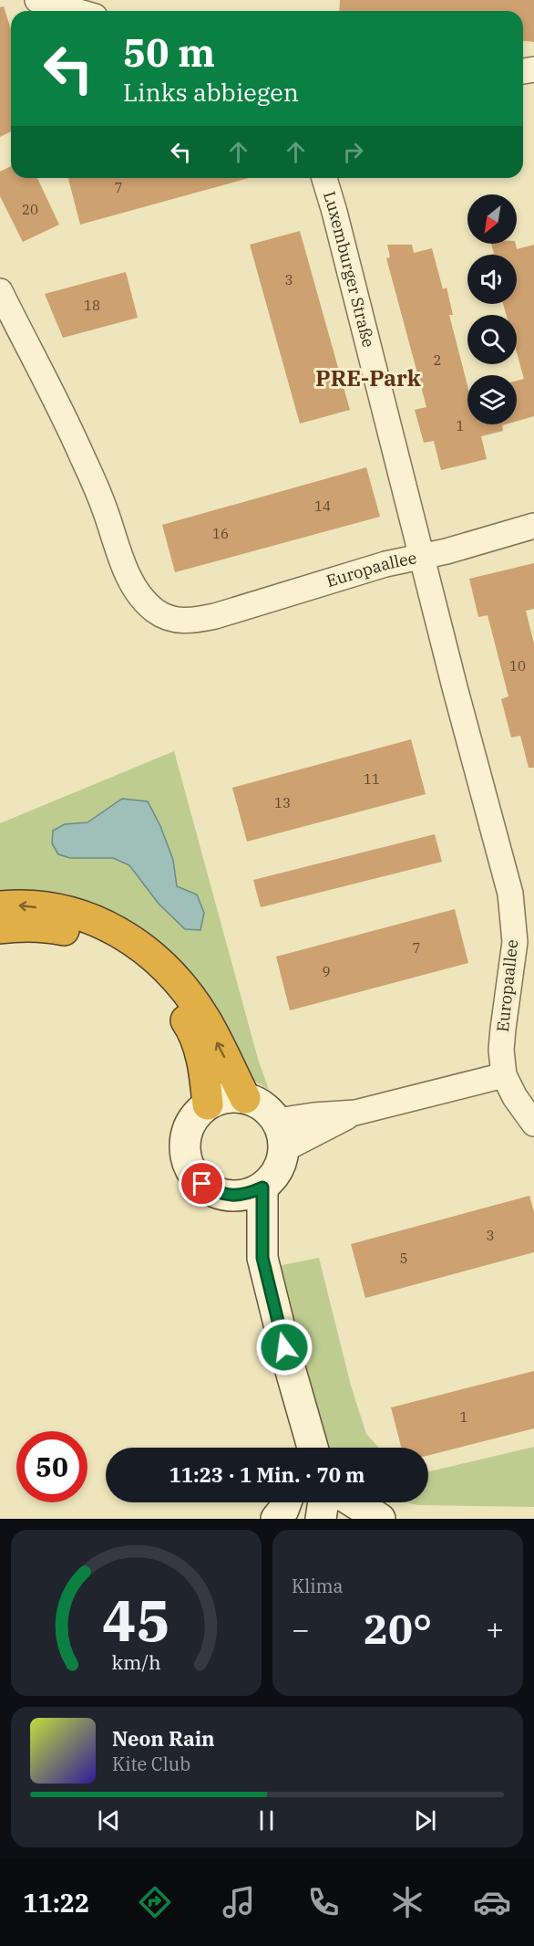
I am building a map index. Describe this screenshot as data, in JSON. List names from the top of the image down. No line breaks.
{"streets":{"street":["Luxemburger Straße","Europaallee"]},"crossings":[["Luxemburger Straße","Europaallee"]],"districts":["PRE-Park"],"house_numbers":["7","20","3","18","2","1","14","16","10","11","13","7","9","3","5","1"],"north":"bottom left","page":{"turn":["50 m","Links abbiegen"],"limit":"50","trip":"11:23 · 1 Min. · 70 m","tile":"Klima","heat":["−","20°","+"],"song":["Neon Rain","Kite Club"],"tabs":"11:22","gauge":["45","km/h"]}}
